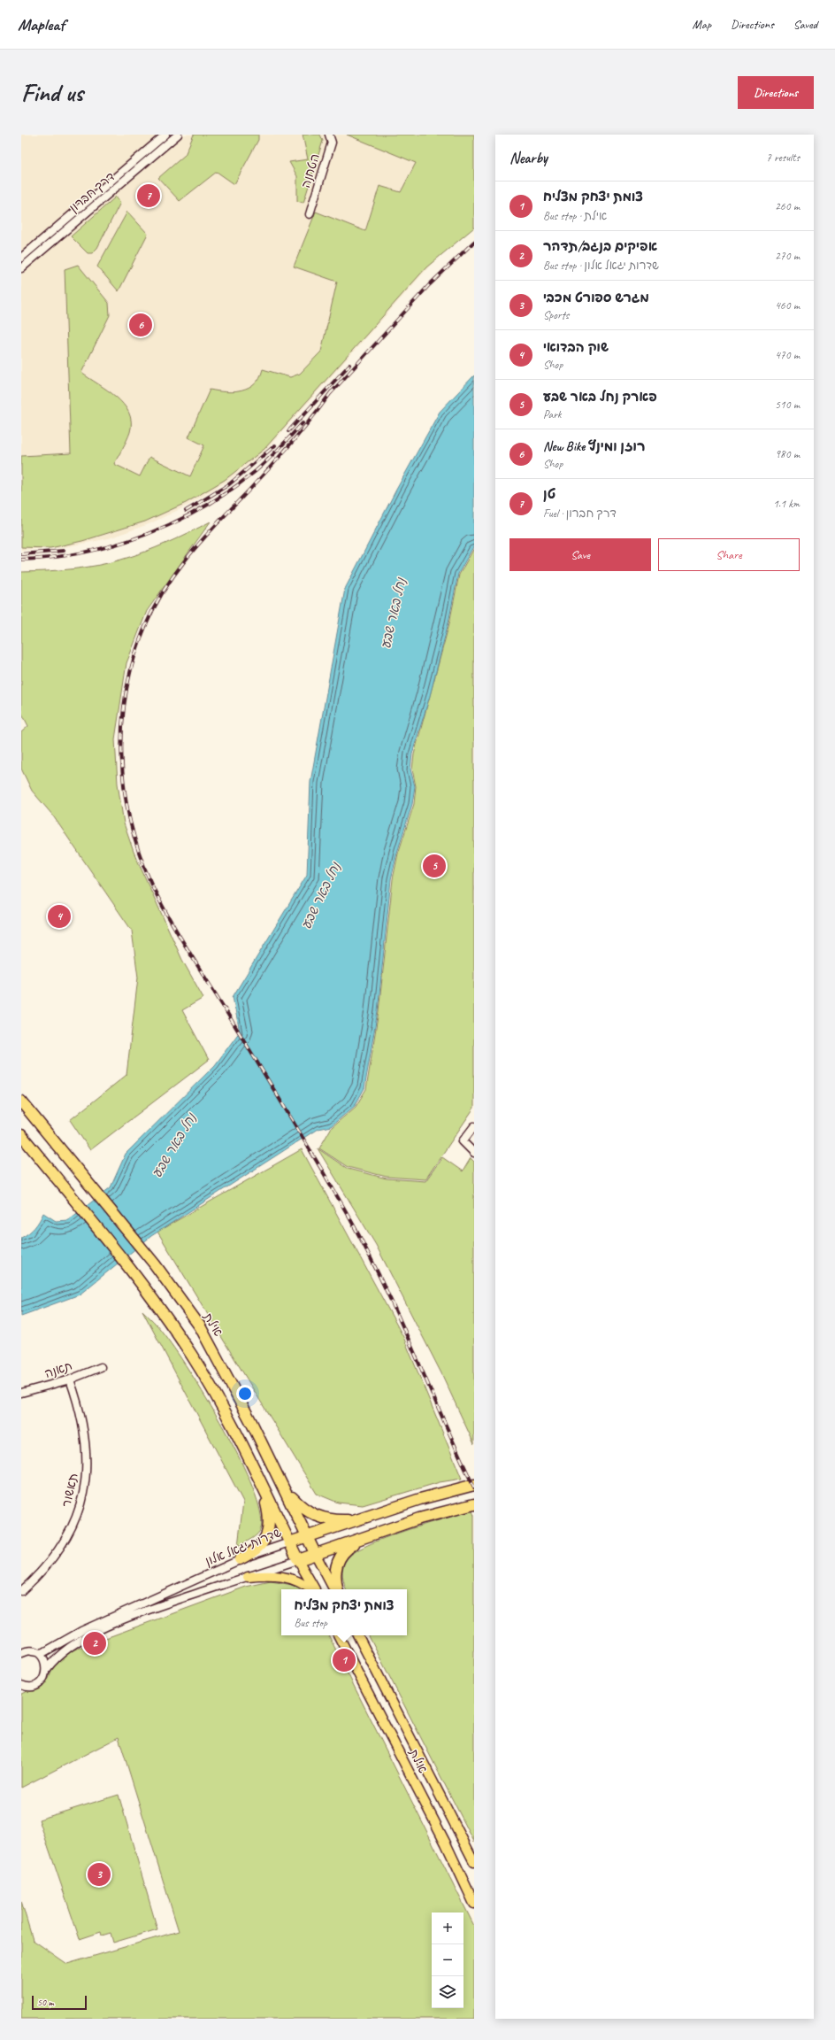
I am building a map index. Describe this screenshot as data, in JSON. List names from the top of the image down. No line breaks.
{"streets":{"highway":["אילת","שדרות יגאל אלון"],"street":["הטחנה","דרך חברון","תאנה","תאשור"]},"crossings":[["אילת","שדרות יגאל אלון"],["תאנה","תאשור"]],"water":["נחל באר שבע"],"scale_bar":"50 m","page":{"header":"Mapleaf","nav":["Map","Directions","Saved"],"buttons":["Directions",["Save","Share"]],"title":"Find us","heading":["Nearby","7 results"],"list":[{"mark":"1","name":"צומת יצחק מצליח","note":"Bus stop · אילת","value":"260 m"},{"mark":"2","name":"אפיקים בנגב/תדהר","note":"Bus stop · שדרות יגאל אלון","value":"270 m"},{"mark":"3","name":"מגרש ספורט מכבי","note":"Sports","value":"460 m"},{"mark":"4","name":"שוק הבדואי","note":"Shop","value":"470 m"},{"mark":"5","name":"פארק נחל באר שבע","note":"Park","value":"510 m"},{"mark":"6","name":"New Bike רוזן ומינץ","note":"Shop","value":"980 m"},{"mark":"7","name":"טן","note":"Fuel · דרך חברון","value":"1.1 km"}],"pins":["7","6","5","4","2","1","3"],"popup":["צומת יצחק מצליח","Bus stop"],"map_buttons":["+","−"],"scale":"50 m"}}
